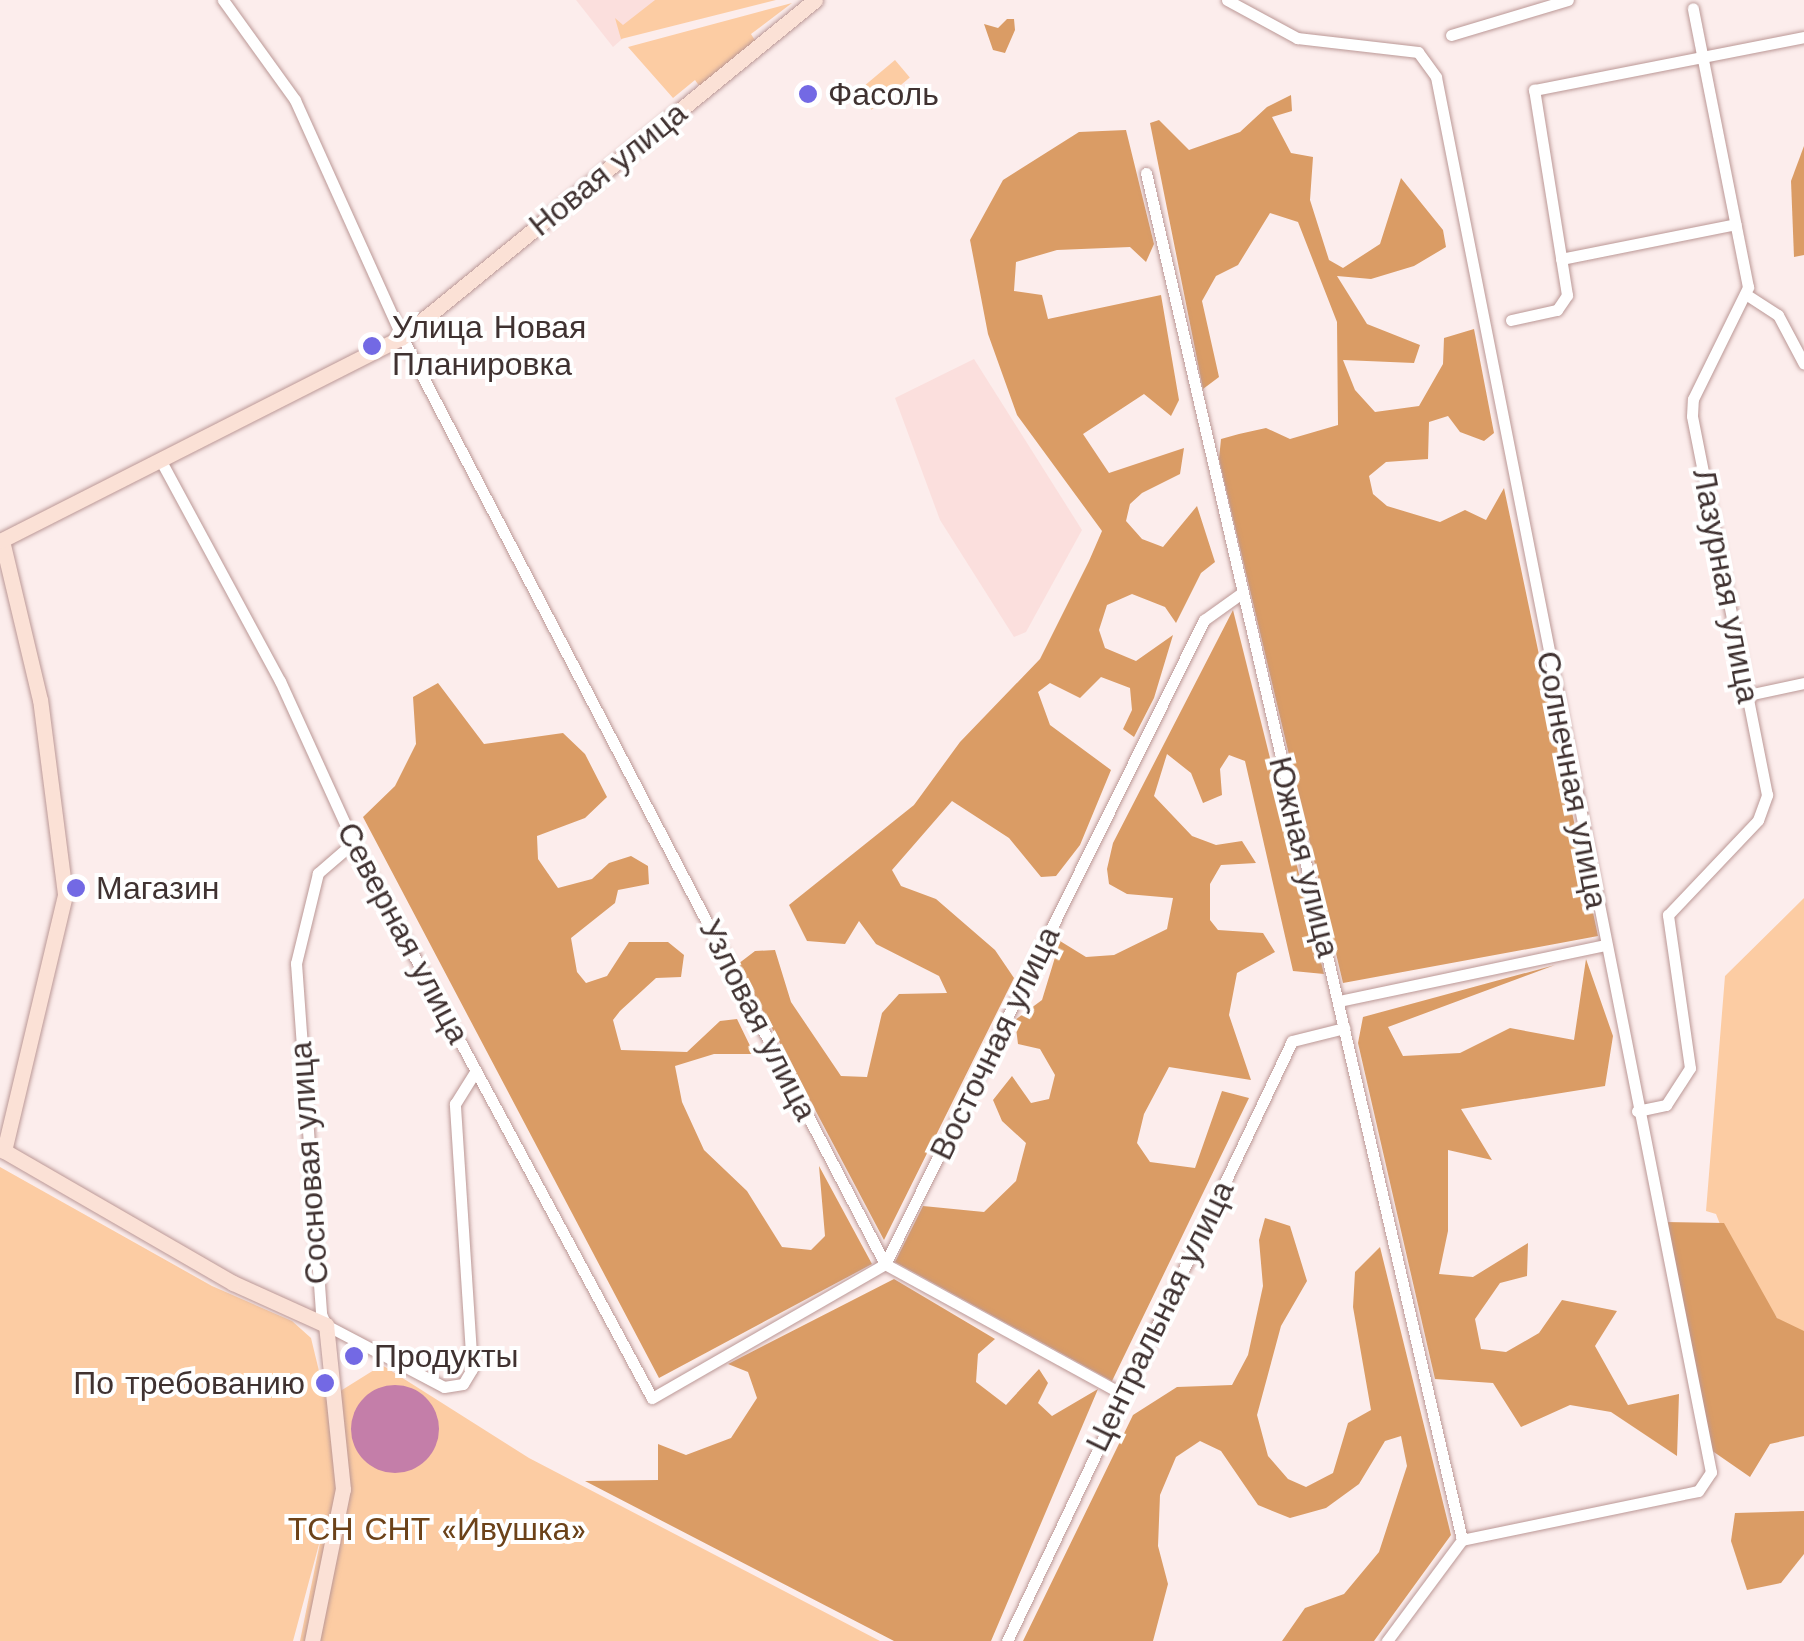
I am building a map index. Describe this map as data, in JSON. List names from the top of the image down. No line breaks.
{"streets":{"street":["Новая улица","Лазурная улица","Солнечная улица","Южная улица","Северная улица","Узловая улица","Восточная улица","Сосновая улица","Центральная улица"]},"crossings":[["Новая улица","Северная улица"],["Новая улица","Узловая улица"],["Лазурная улица","Солнечная улица"],["Солнечная улица","Южная улица"],["Южная улица","Восточная улица"],["Южная улица","Центральная улица"],["Северная улица","Узловая улица"],["Северная улица","Восточная улица"],["Северная улица","Сосновая улица"],["Узловая улица","Восточная улица"]],"parks":["ТСН СНТ «Ивушка»"],"places":["Фасоль","Улица Новая Планировка","Магазин","Продукты","По требованию"]}
